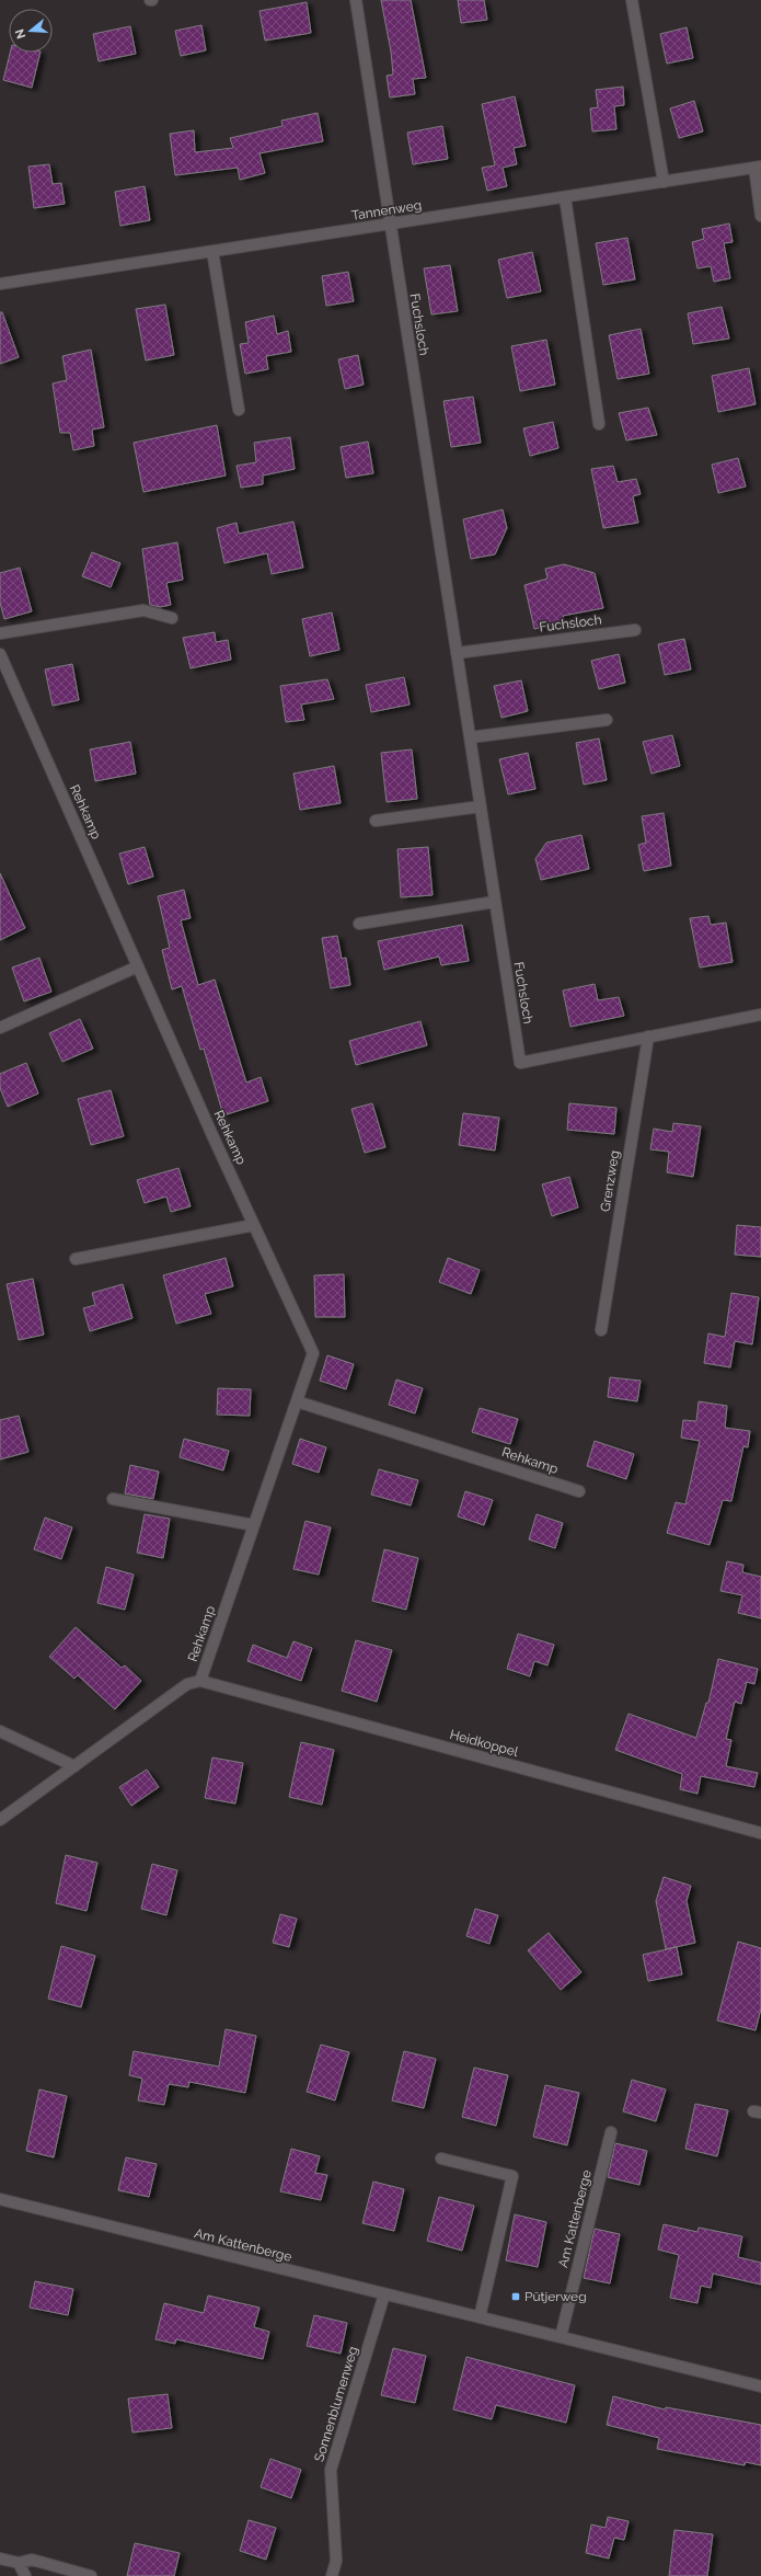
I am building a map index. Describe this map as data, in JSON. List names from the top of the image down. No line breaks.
{"streets":{"street":["Tannenweg","Fuchsloch","Rehkamp","Grenzweg","Heidkoppel","Am Kattenberge","Sonnenblumenweg"]},"crossings":[["Tannenweg","Fuchsloch"],["Fuchsloch","Grenzweg"],["Rehkamp","Heidkoppel"],["Am Kattenberge","Sonnenblumenweg"]],"places":{"transit":["Pütjerweg"]},"north":"left"}
